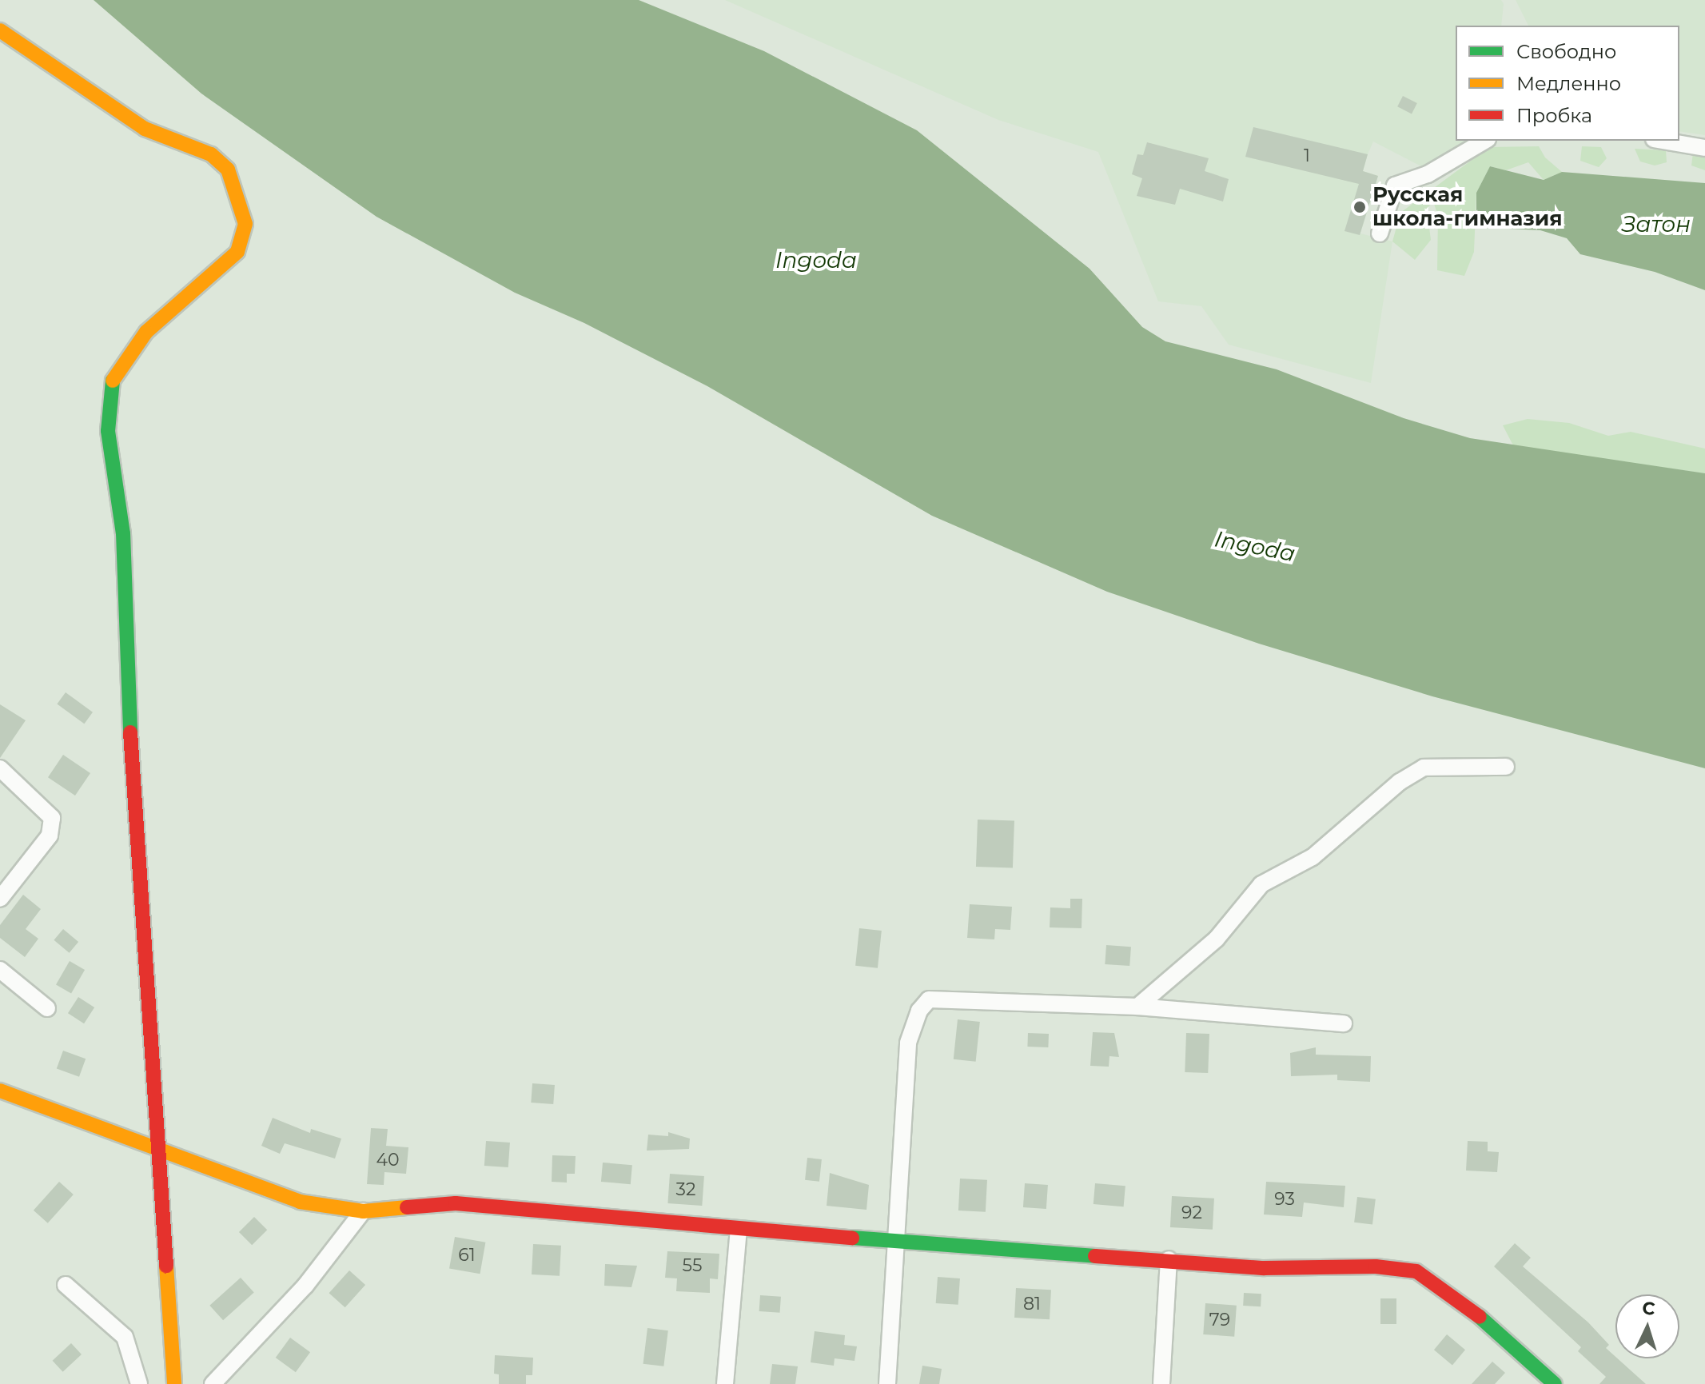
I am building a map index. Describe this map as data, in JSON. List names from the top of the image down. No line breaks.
{"water":["Затон","Ingoda"],"places":["Русская школа-гимназия"],"house_numbers":["1","40","32","93","92","61","55","81","79"],"legend":["Свободно","Медленно","Пробка"],"north":"top"}
